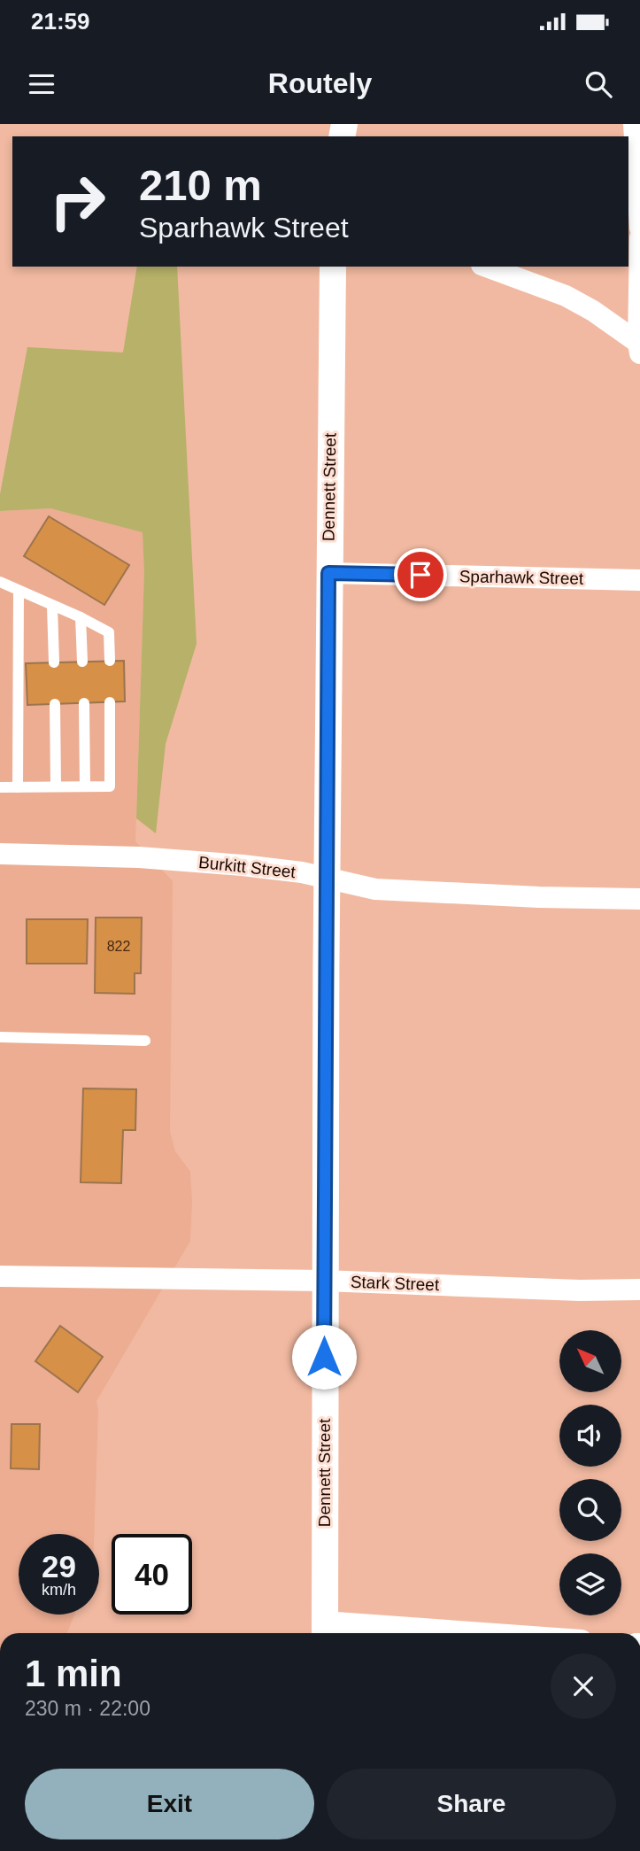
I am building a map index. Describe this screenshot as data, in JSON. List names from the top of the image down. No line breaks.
{"streets":{"street":["Dennett Street","Sparhawk Street","Burkitt Street","Stark Street"]},"crossings":[["Dennett Street","Sparhawk Street"],["Dennett Street","Burkitt Street"],["Dennett Street","Stark Street"]],"house_numbers":["822"],"north":"top left","page":{"status":"21:59","header":"Routely","turn":["210 m","Sparhawk Street"],"speed":"29 km/h","limit":"40","heading":["1 min","230 m · 22:00"],"buttons":["Exit","Share"]}}
